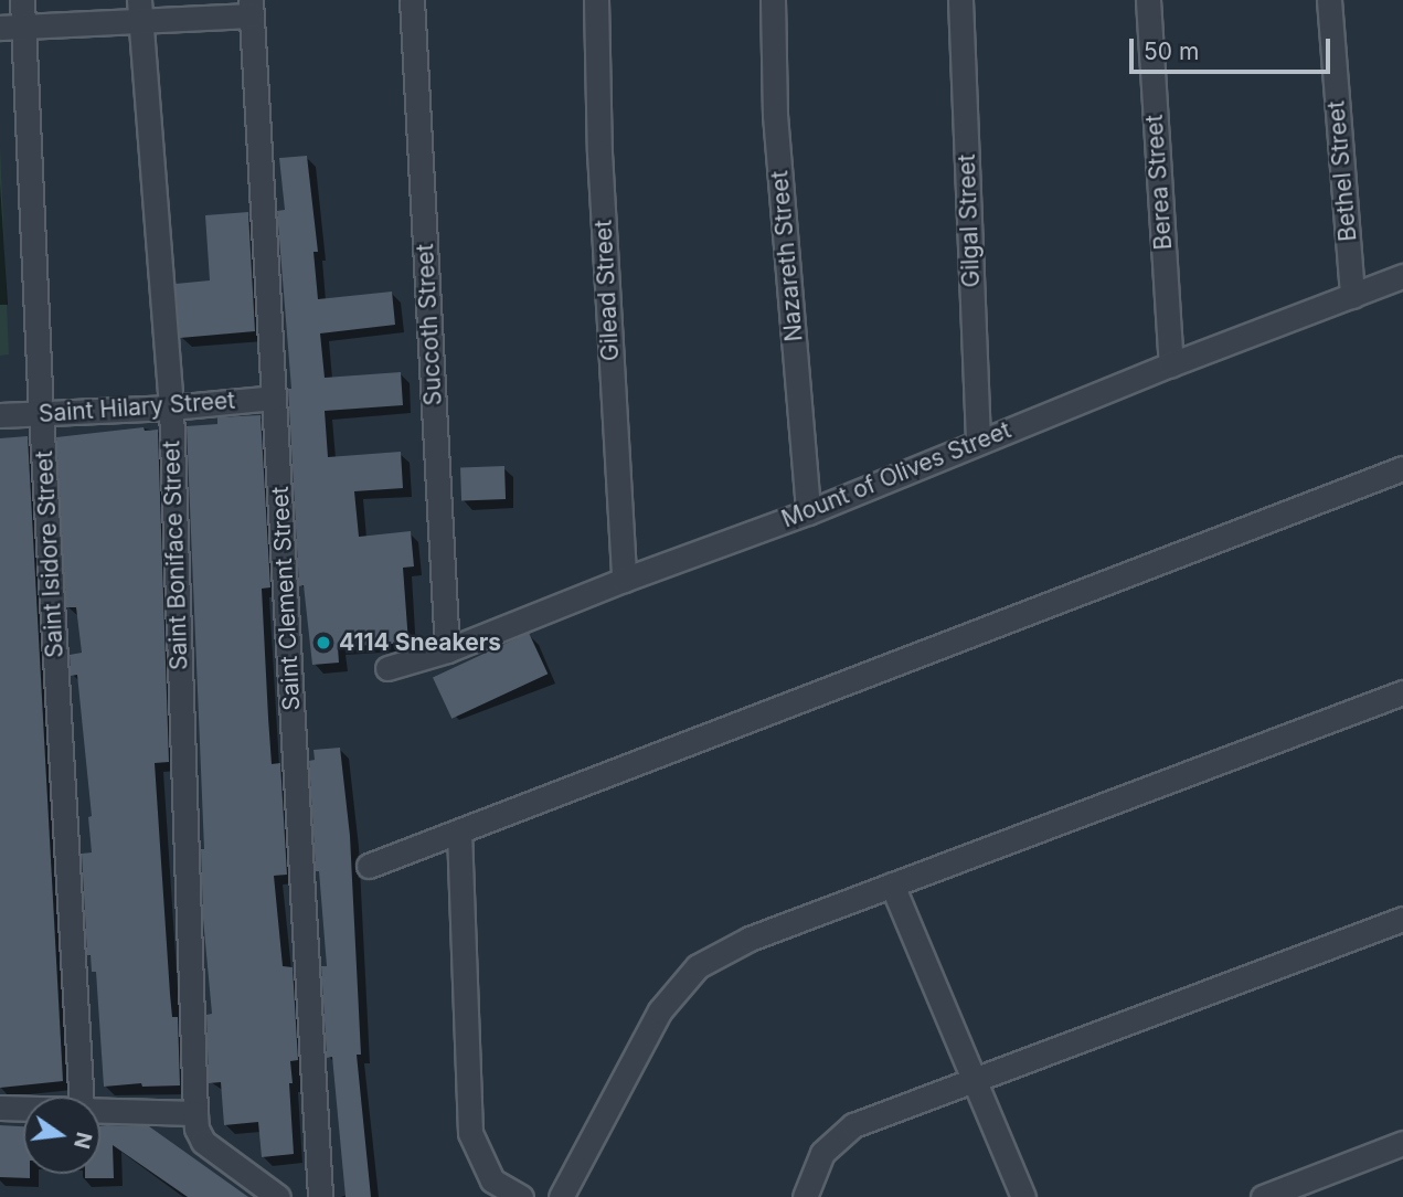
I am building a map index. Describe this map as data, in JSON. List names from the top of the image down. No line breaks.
{"streets":{"street":["Bethel Street","Berea Street","Gilgal Street","Nazareth Street","Gilead Street","Succoth Street","Saint Hilary Street","Mount of Olives Street","Saint Isidore Street","Saint Boniface Street","Saint Clement Street"]},"crossings":[["Bethel Street","Mount of Olives Street"],["Berea Street","Mount of Olives Street"],["Gilgal Street","Mount of Olives Street"],["Nazareth Street","Mount of Olives Street"],["Gilead Street","Mount of Olives Street"],["Succoth Street","Mount of Olives Street"],["Saint Hilary Street","Saint Isidore Street"],["Saint Hilary Street","Saint Boniface Street"],["Saint Hilary Street","Saint Clement Street"]],"places":["4114 Sneakers"],"scale_bar":"50 m","north":"right"}
